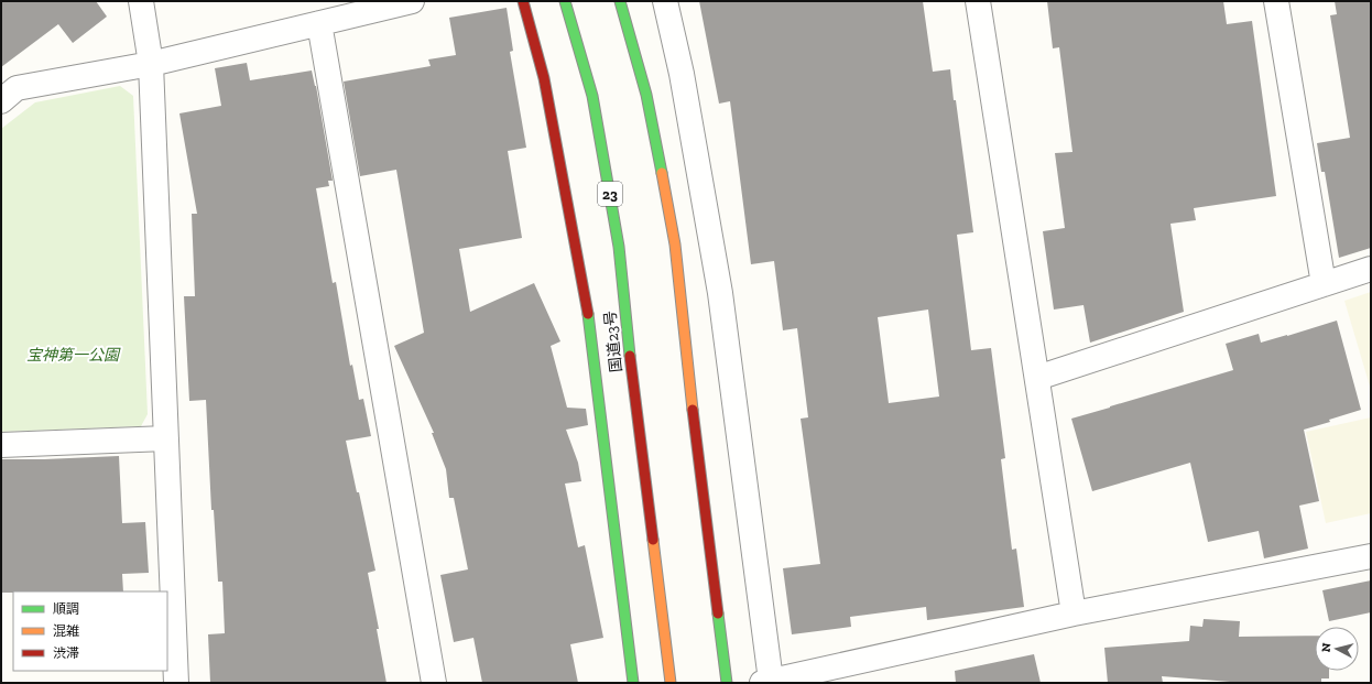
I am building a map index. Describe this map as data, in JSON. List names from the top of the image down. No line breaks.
{"streets":{"main road":["23","国道23号"]},"parks":["宝神第一公園"],"legend":["順調","混雑","渋滞"],"north":"left"}
